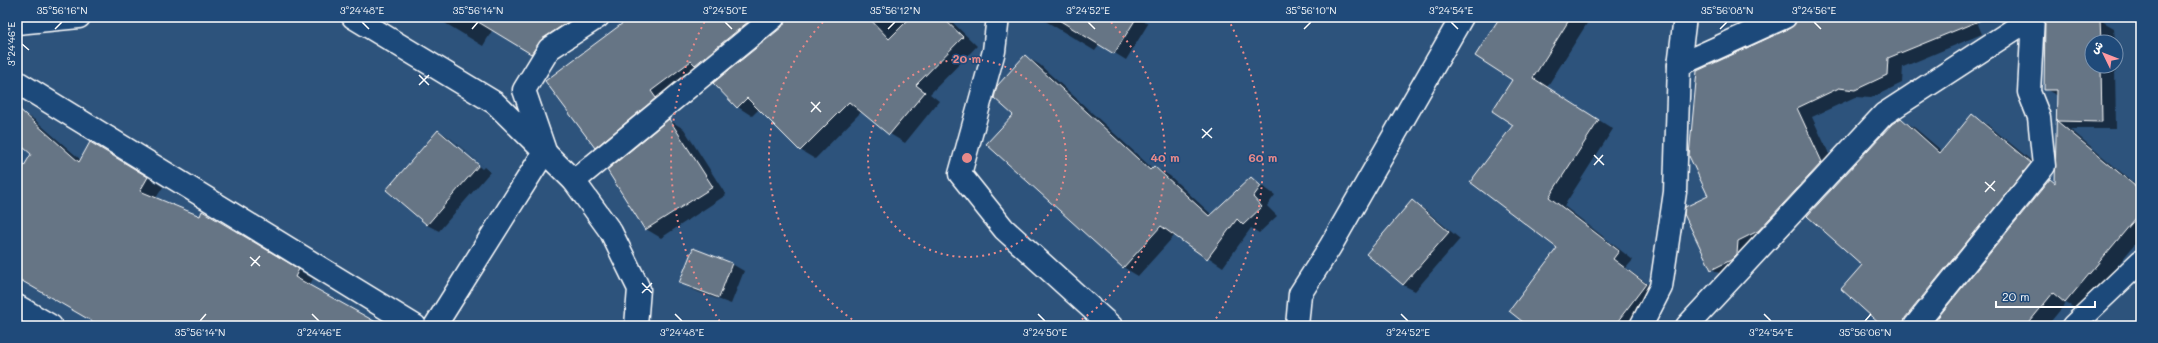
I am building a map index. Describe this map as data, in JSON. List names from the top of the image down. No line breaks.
{"scale_bar":"20 m","north":"top left","coordinates":["35°56'16\"N","3°24'48\"E","35°56'14\"N","3°24'50\"E","35°56'12\"N","3°24'52\"E","35°56'10\"N","3°24'54\"E","35°56'08\"N","3°24'56\"E","3°24'46\"E","35°56'06\"N"],"rings":["20 m","40 m","60 m"]}
